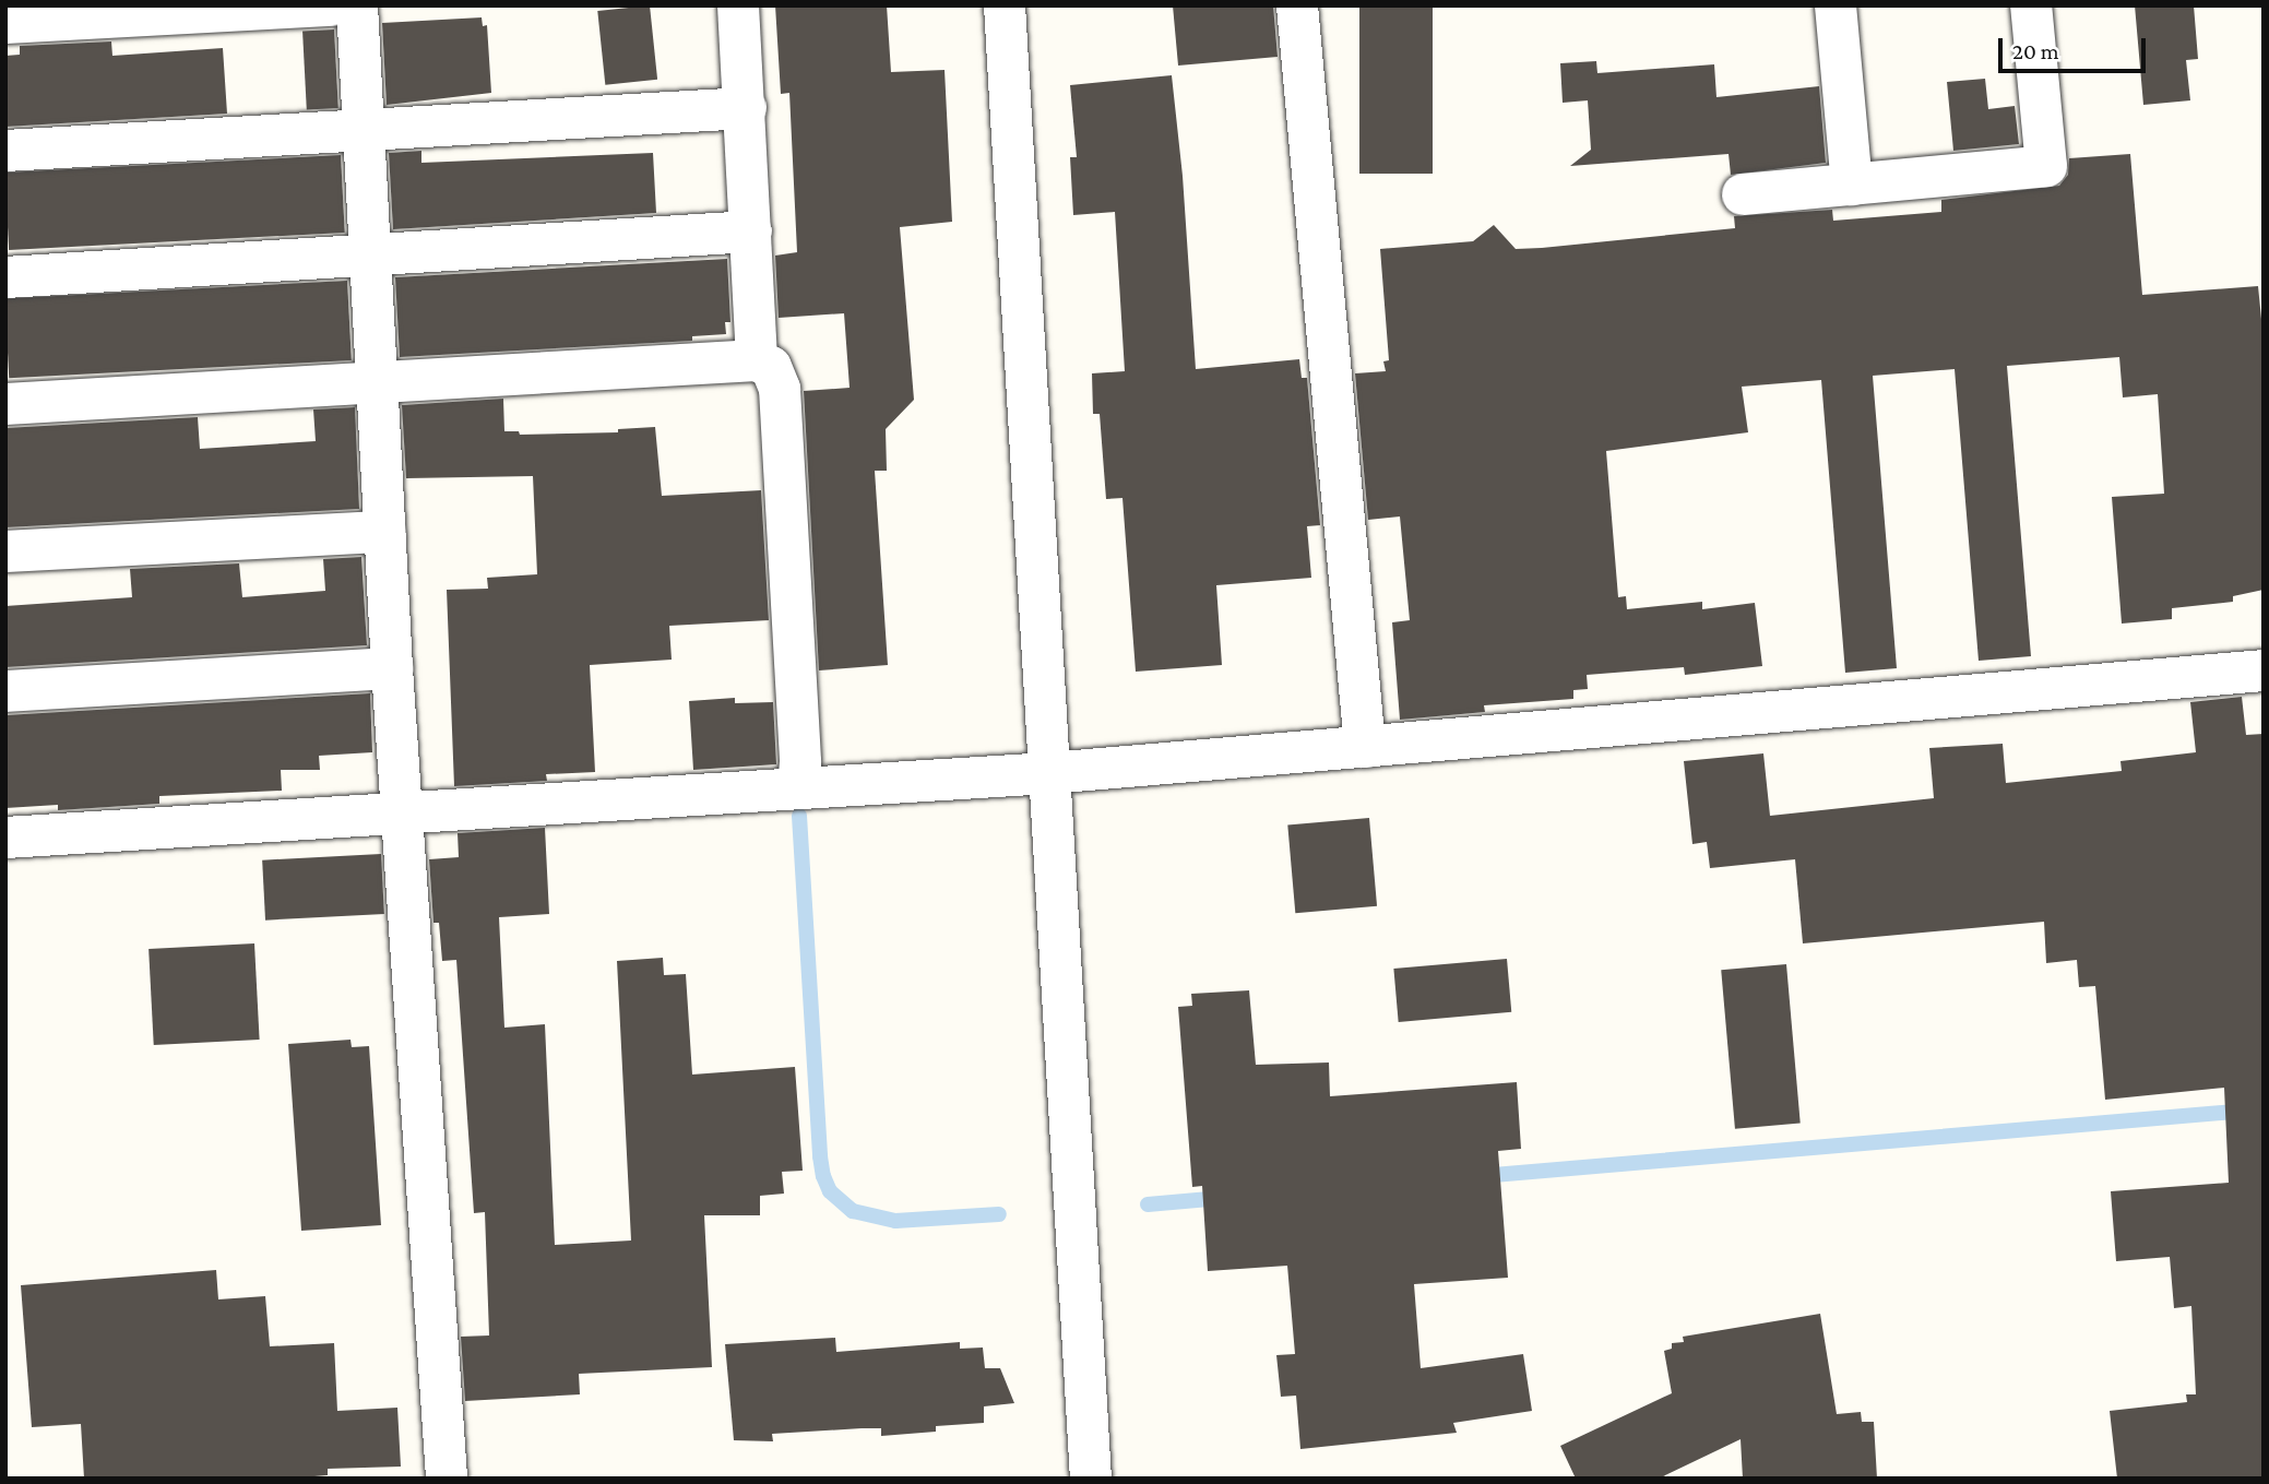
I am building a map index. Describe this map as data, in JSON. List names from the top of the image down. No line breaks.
{"scale_bar":"20 m"}
